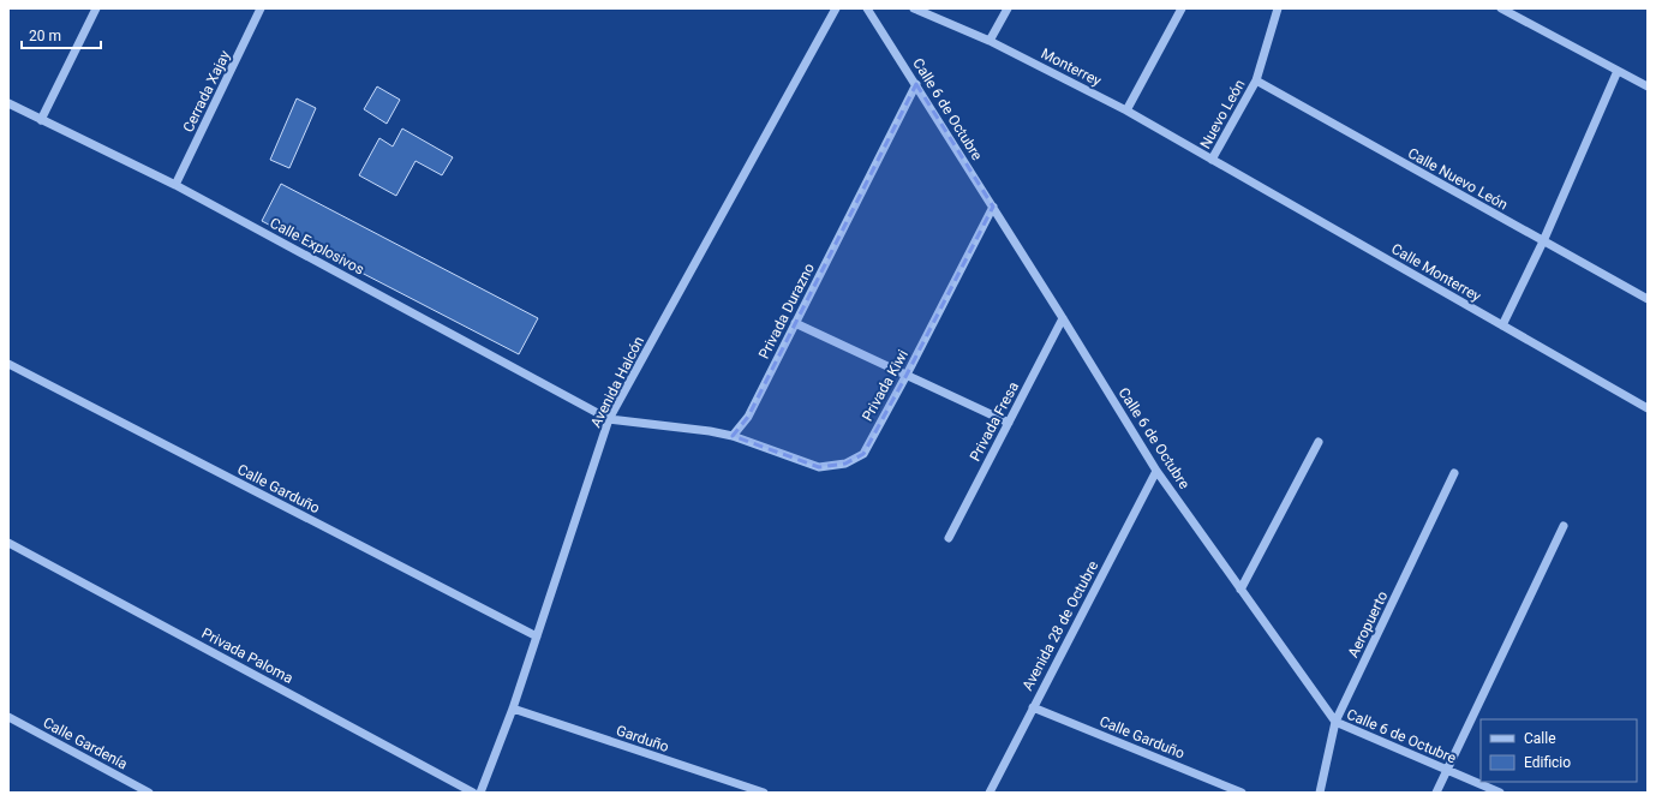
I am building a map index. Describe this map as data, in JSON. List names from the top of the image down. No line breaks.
{"streets":{"street":["Monterrey","Cerrada Xajay","Calle 6 de Octubre","Nuevo León","Calle Nuevo León","Calle Explosivos","Calle Monterrey","Privada Durazno","Avenida Halcón","Privada Kiwi","Privada Fresa","Calle Garduño","Aeropuerto","Avenida 28 de Octubre","Privada Paloma","Garduño","Calle Gardenía"]},"crossings":[["Monterrey","Nuevo León"],["Monterrey","Calle Monterrey"],["Cerrada Xajay","Calle Explosivos"],["Calle 6 de Octubre","Privada Durazno"],["Calle 6 de Octubre","Privada Kiwi"],["Calle 6 de Octubre","Privada Fresa"],["Calle 6 de Octubre","Aeropuerto"],["Calle 6 de Octubre","Avenida 28 de Octubre"],["Nuevo León","Calle Nuevo León"],["Nuevo León","Calle Monterrey"],["Calle Explosivos","Avenida Halcón"],["Privada Durazno","Privada Kiwi"],["Avenida Halcón","Calle Garduño"],["Avenida Halcón","Garduño"],["Calle Garduño","Avenida 28 de Octubre"]],"legend":["Calle","Edificio"],"scale_bar":"20 m"}
